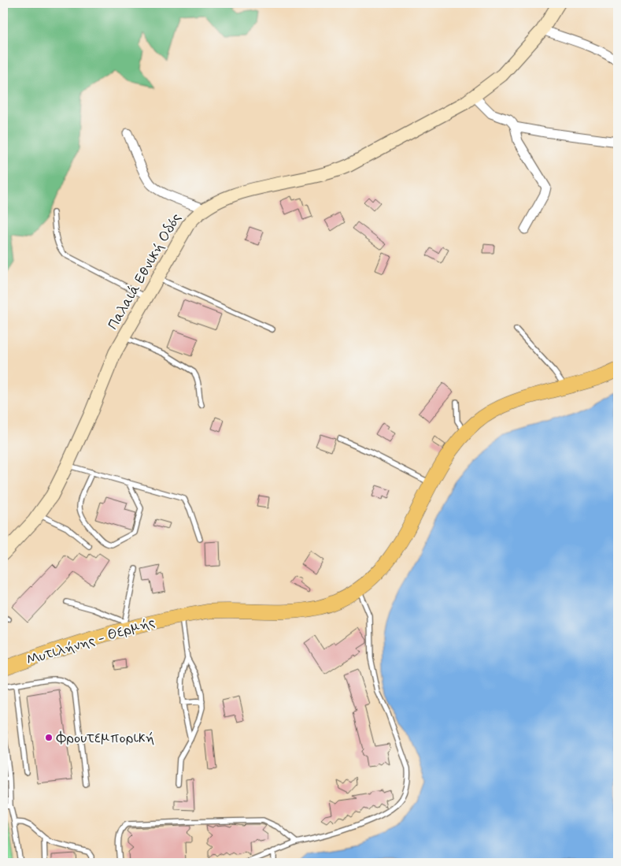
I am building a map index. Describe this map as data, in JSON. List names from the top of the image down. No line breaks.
{"streets":{"main road":["Παλαιά Εθνική Οδός","Μυτιλήνης - Θερμής"]},"places":["Φρουτεμπορική"]}
